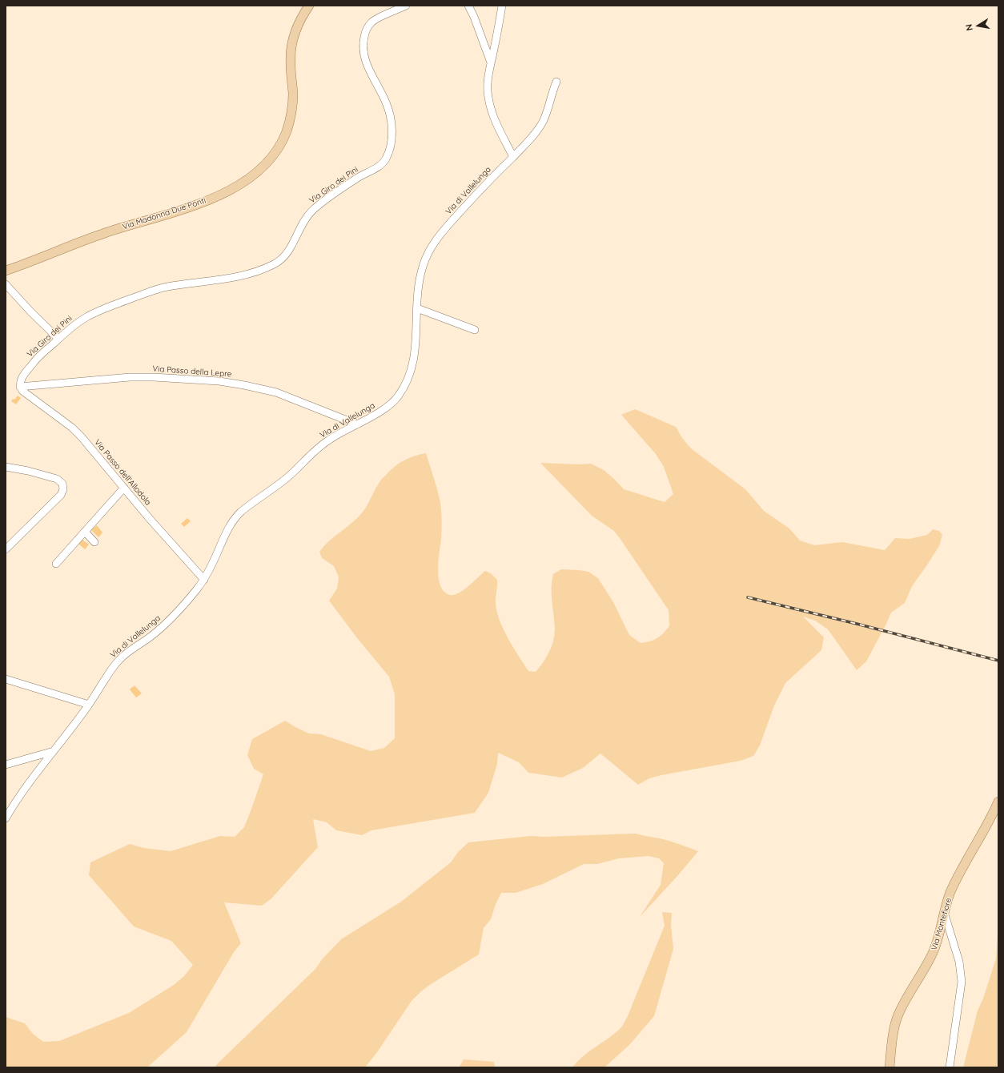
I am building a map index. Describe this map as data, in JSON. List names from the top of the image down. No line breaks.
{"streets":{"main road":["Via Madonna Due Ponti","Via Montefiore"],"street":["Via Giro dei Pini","Via di Vallelunga","Via Passo della Lepre","Via Passo dell'Allodola"]},"crossings":[["Via Giro dei Pini","Via Passo della Lepre"],["Via Giro dei Pini","Via Passo dell'Allodola"],["Via di Vallelunga","Via Passo della Lepre"],["Via di Vallelunga","Via Passo dell'Allodola"],["Via Passo della Lepre","Via Passo dell'Allodola"]],"north":"left"}
